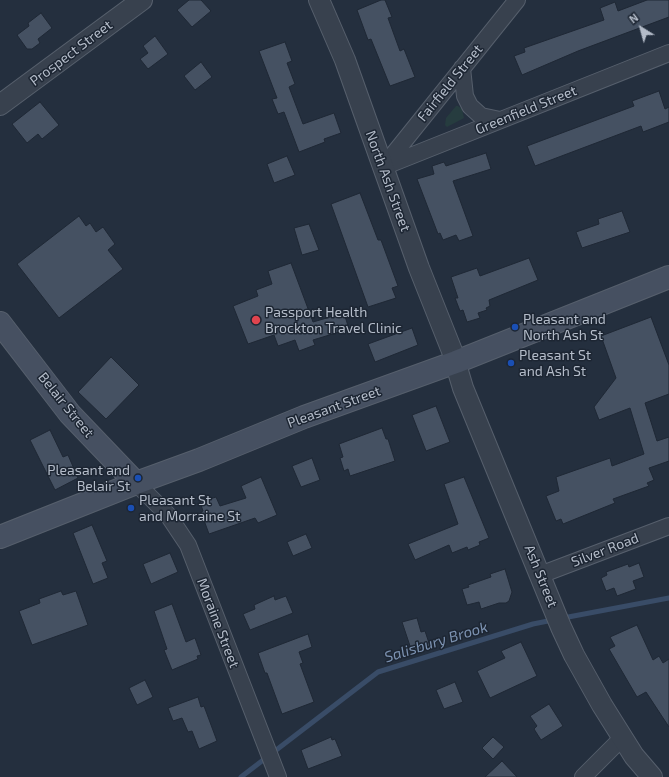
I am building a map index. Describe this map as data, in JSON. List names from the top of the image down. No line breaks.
{"streets":{"main road":["Belair Street","Pleasant Street"],"street":["Prospect Street","Fairfield Street","Greenfield Street","North Ash Street","Silver Road","Ash Street","Moraine Street"]},"crossings":[["Fairfield Street","Greenfield Street"],["Fairfield Street","North Ash Street"],["Greenfield Street","North Ash Street"],["North Ash Street","Pleasant Street"],["North Ash Street","Ash Street"],["Belair Street","Pleasant Street"],["Belair Street","Moraine Street"],["Pleasant Street","Ash Street"],["Pleasant Street","Moraine Street"],["Silver Road","Ash Street"]],"water":["Salisbury Brook"],"places":["Passport Health Brockton Travel Clinic","Pleasant and North Ash St","Pleasant St and Ash St","Pleasant and Belair St","Pleasant St and Morraine St"],"north":"top left"}
